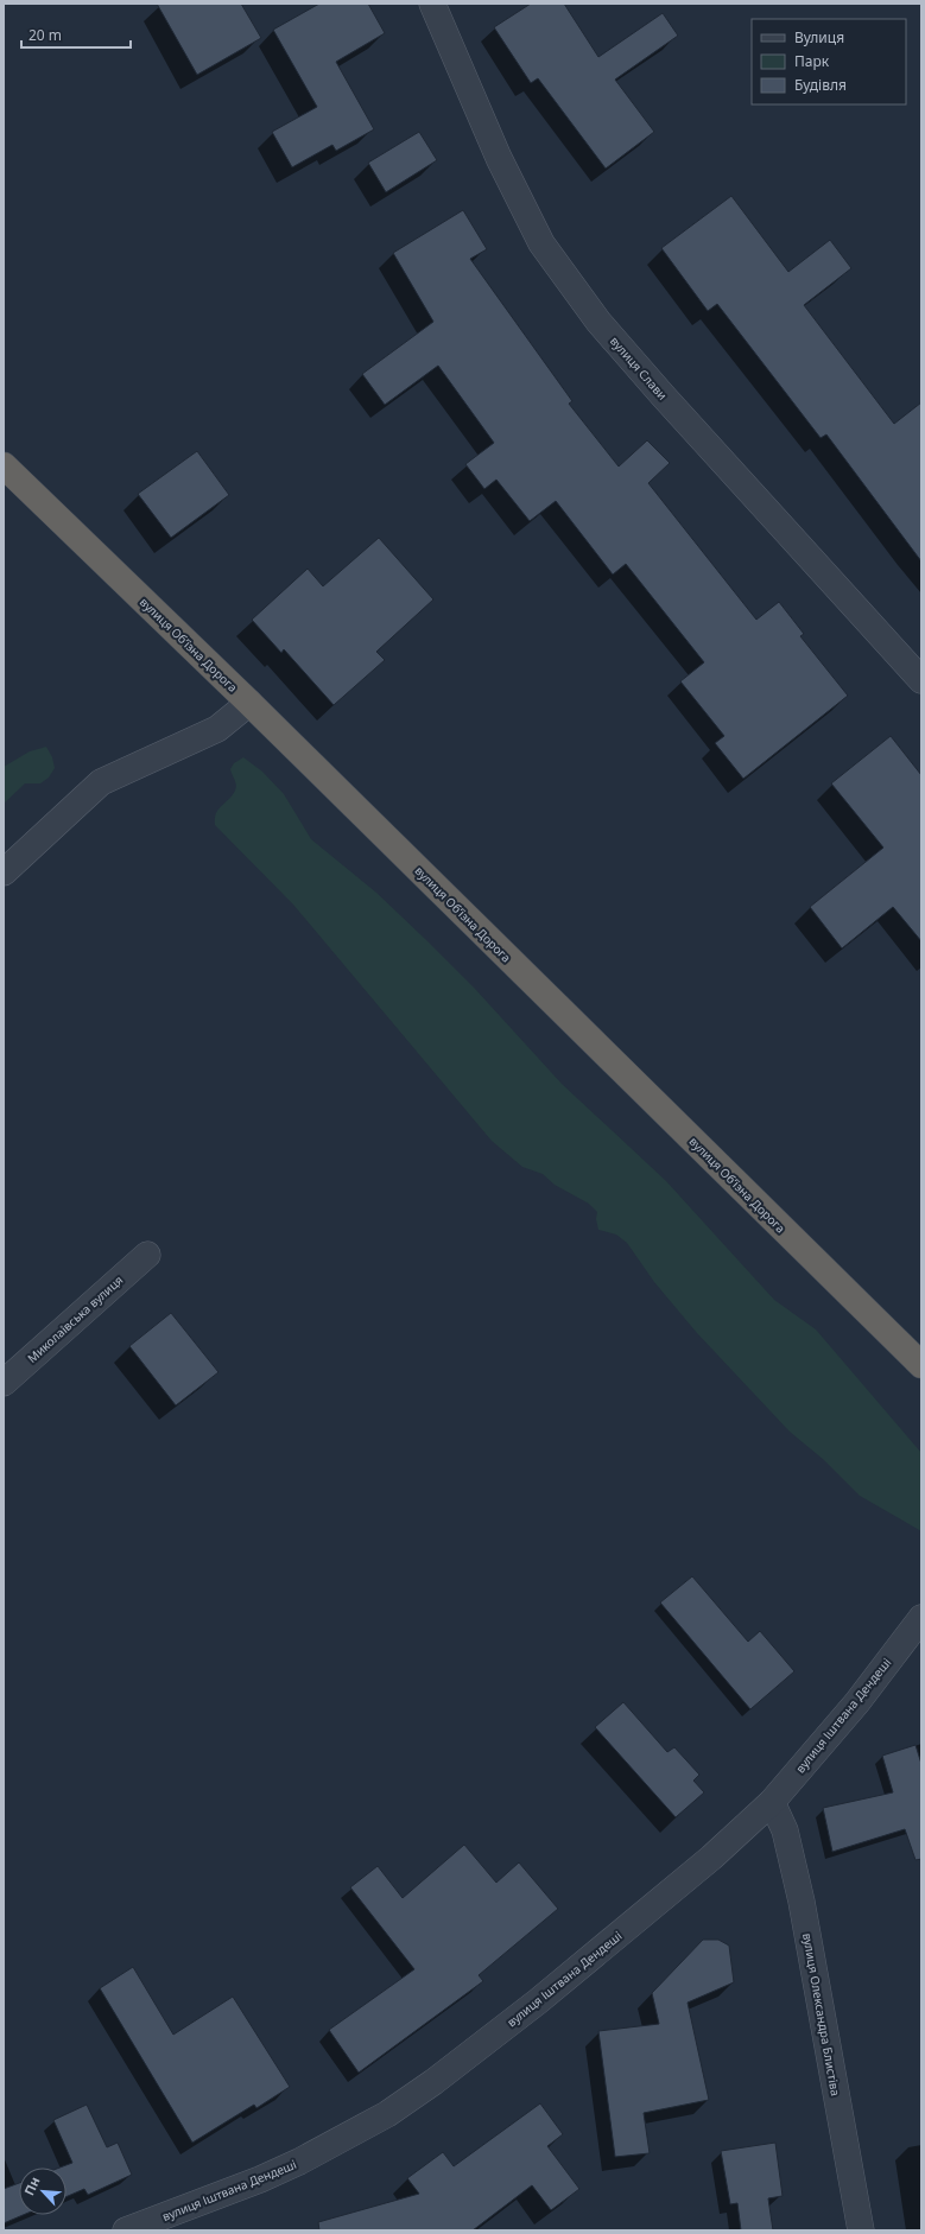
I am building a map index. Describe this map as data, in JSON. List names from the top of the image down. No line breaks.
{"streets":{"highway":["вулиця Обʼїзна Дорога"],"street":["вулиця Слави","Миколаївська вулиця","вулиця Іштвана Дендеші","вулиця Олександра Блистіва"]},"crossings":[["вулиця Іштвана Дендеші","вулиця Олександра Блистіва"]],"legend":["Вулиця","Парк","Будівля"],"scale_bar":"20 m","north":"top left"}
